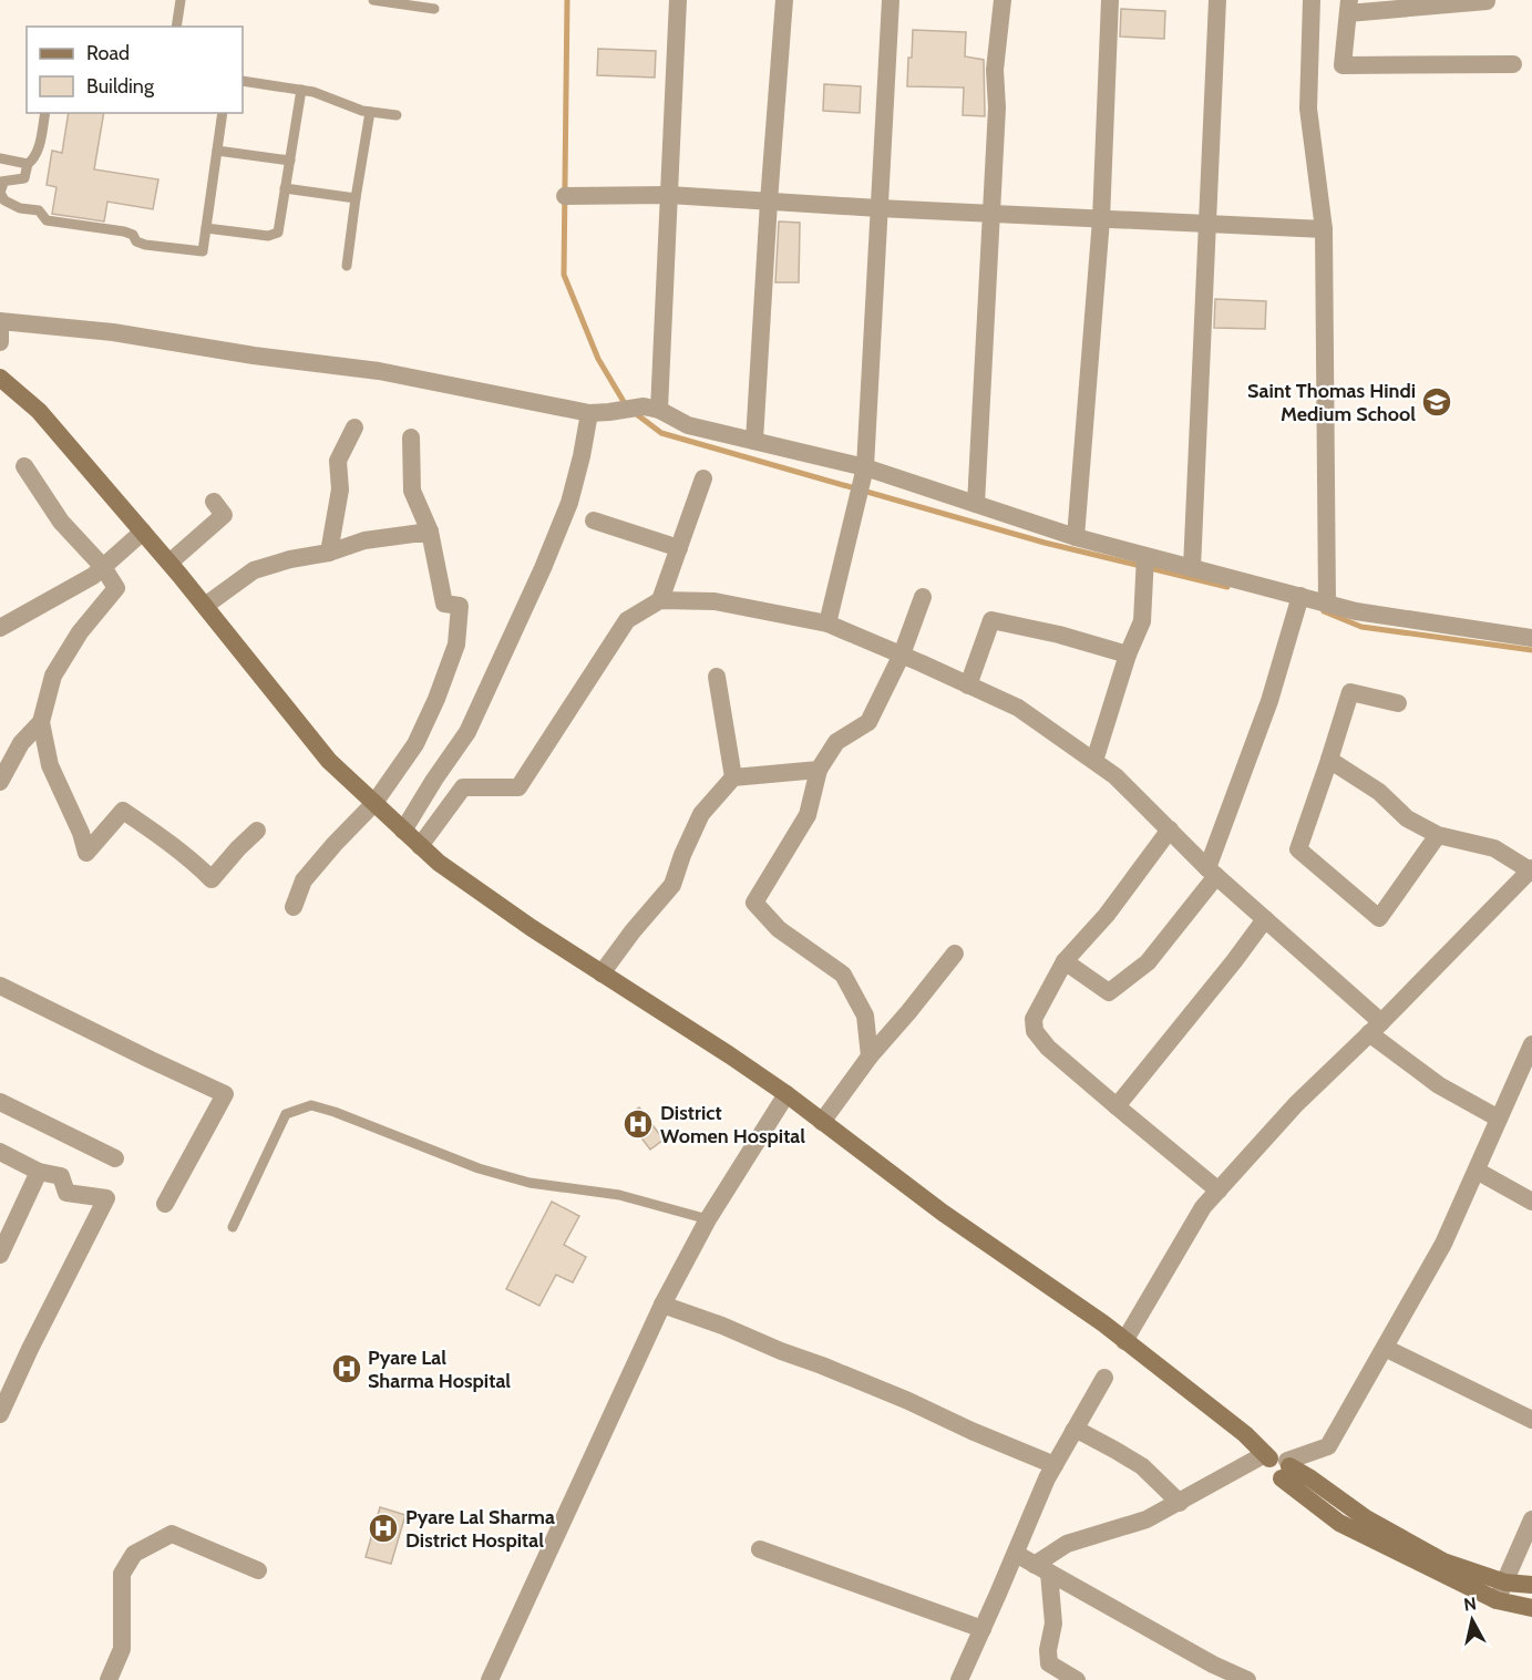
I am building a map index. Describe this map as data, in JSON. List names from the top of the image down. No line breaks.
{"places":{"school or university":["Saint Thomas Hindi Medium School"],"hospital":["District Women Hospital","Pyare Lal Sharma Hospital","Pyare Lal Sharma District Hospital"]},"legend":["Road","Building"],"north":"top"}
